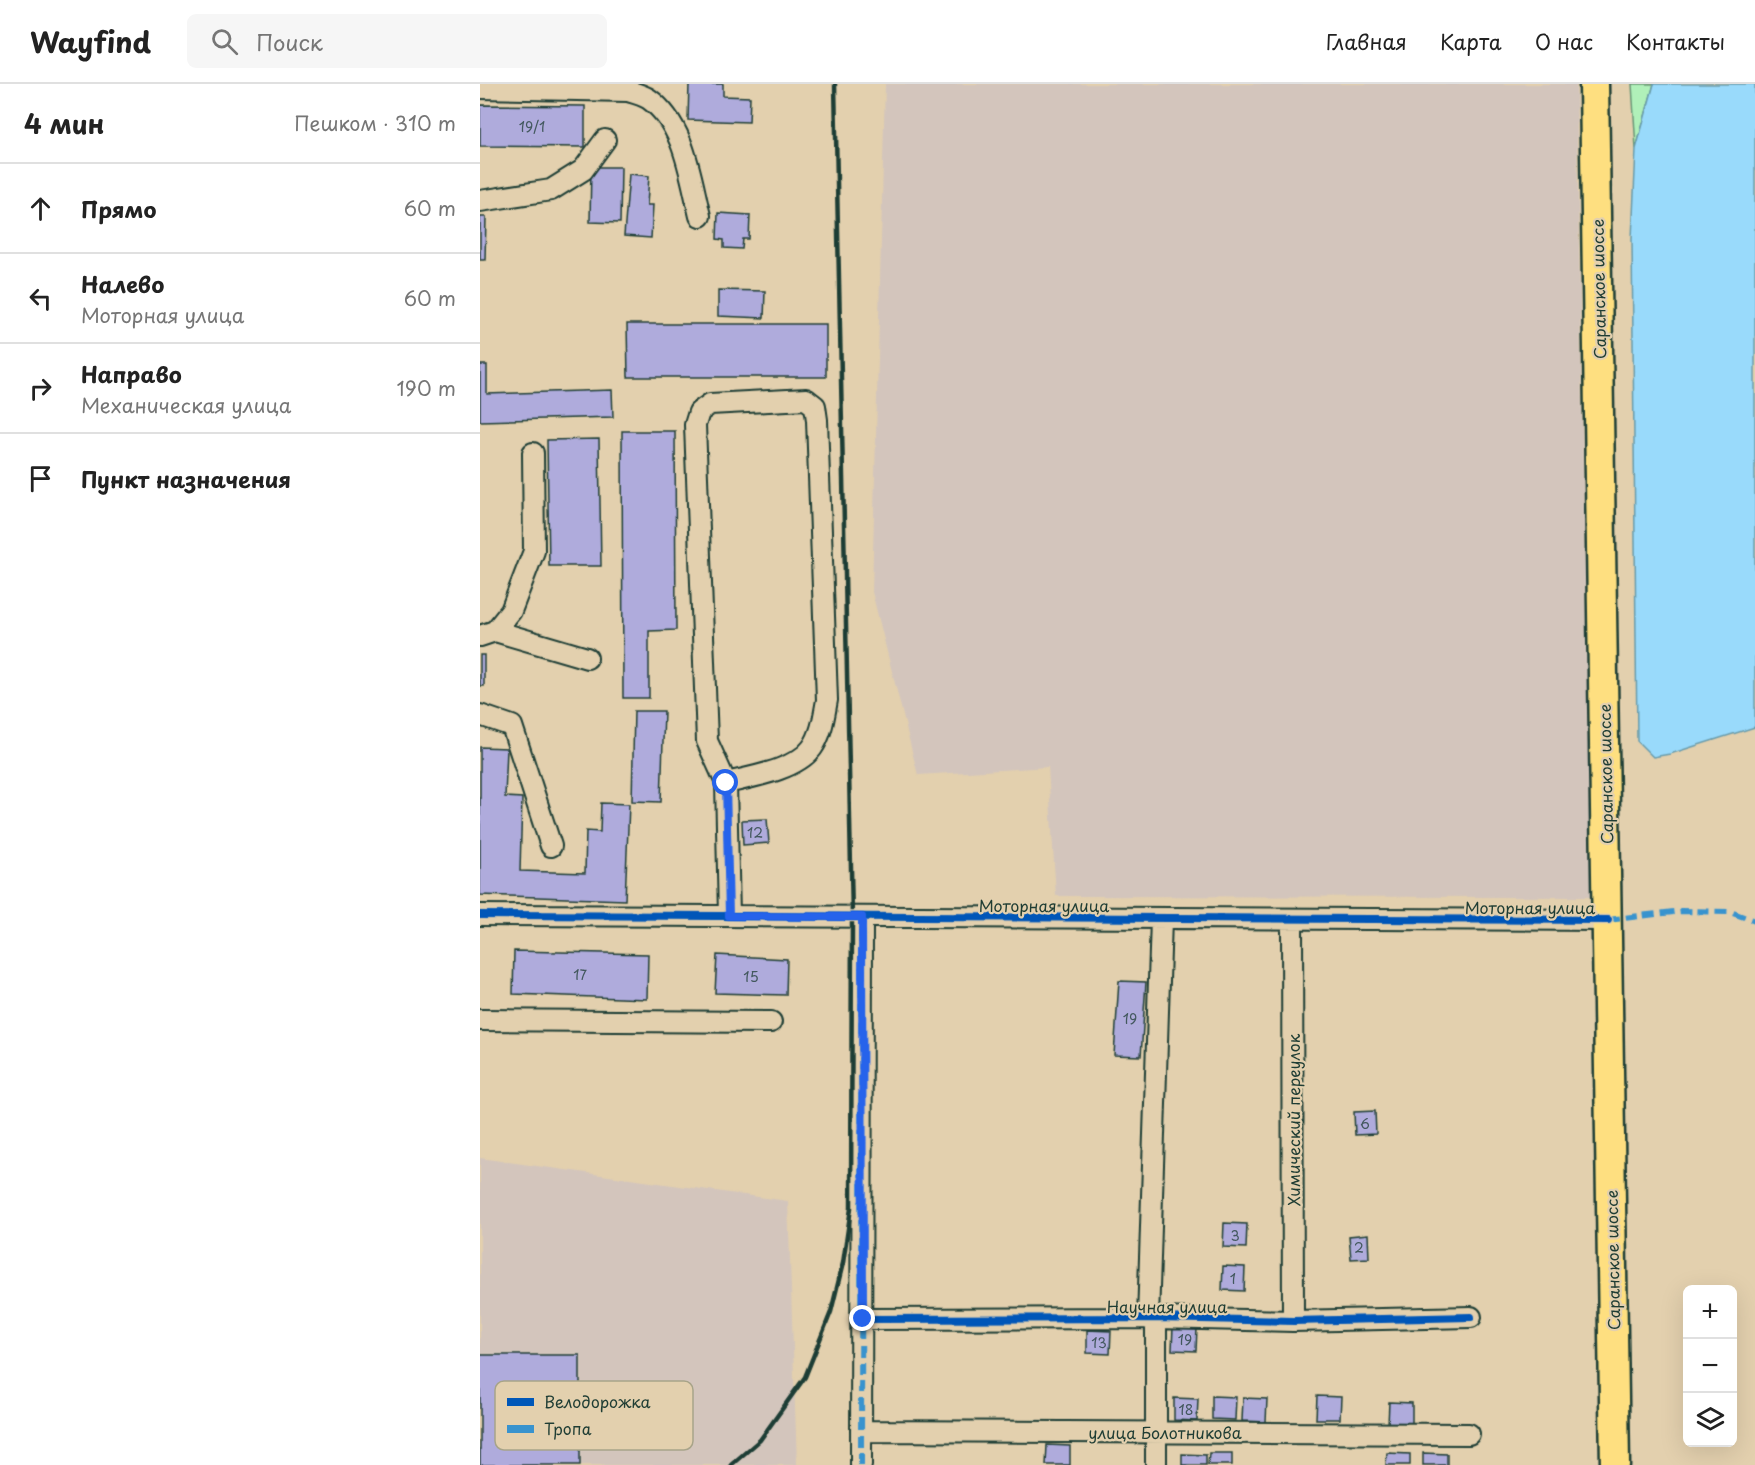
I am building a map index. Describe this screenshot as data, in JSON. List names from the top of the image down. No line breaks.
{"streets":{"highway":["Саранское шоссе"],"street":["Моторная улица","Химический переулок","Научная улица","улица Болотникова"]},"crossings":[["Саранское шоссе","Моторная улица"],["Моторная улица","Химический переулок"],["Химический переулок","Научная улица"]],"house_numbers":["19/1","12","17","15","19","6","3","2","1","19","13","18"],"legend":["Велодорожка","Тропа"],"page":{"header":"Wayfind","search":"Поиск","nav":["Главная","Карта","О нас","Контакты"],"heading":["4 мин","Пешком · 310 m"],"list":[["Прямо","60 m"],["Налево","Моторная улица","60 m"],["Направо","Механическая улица","190 m"],"Пункт назначения"],"map_buttons":["+","−"]}}
